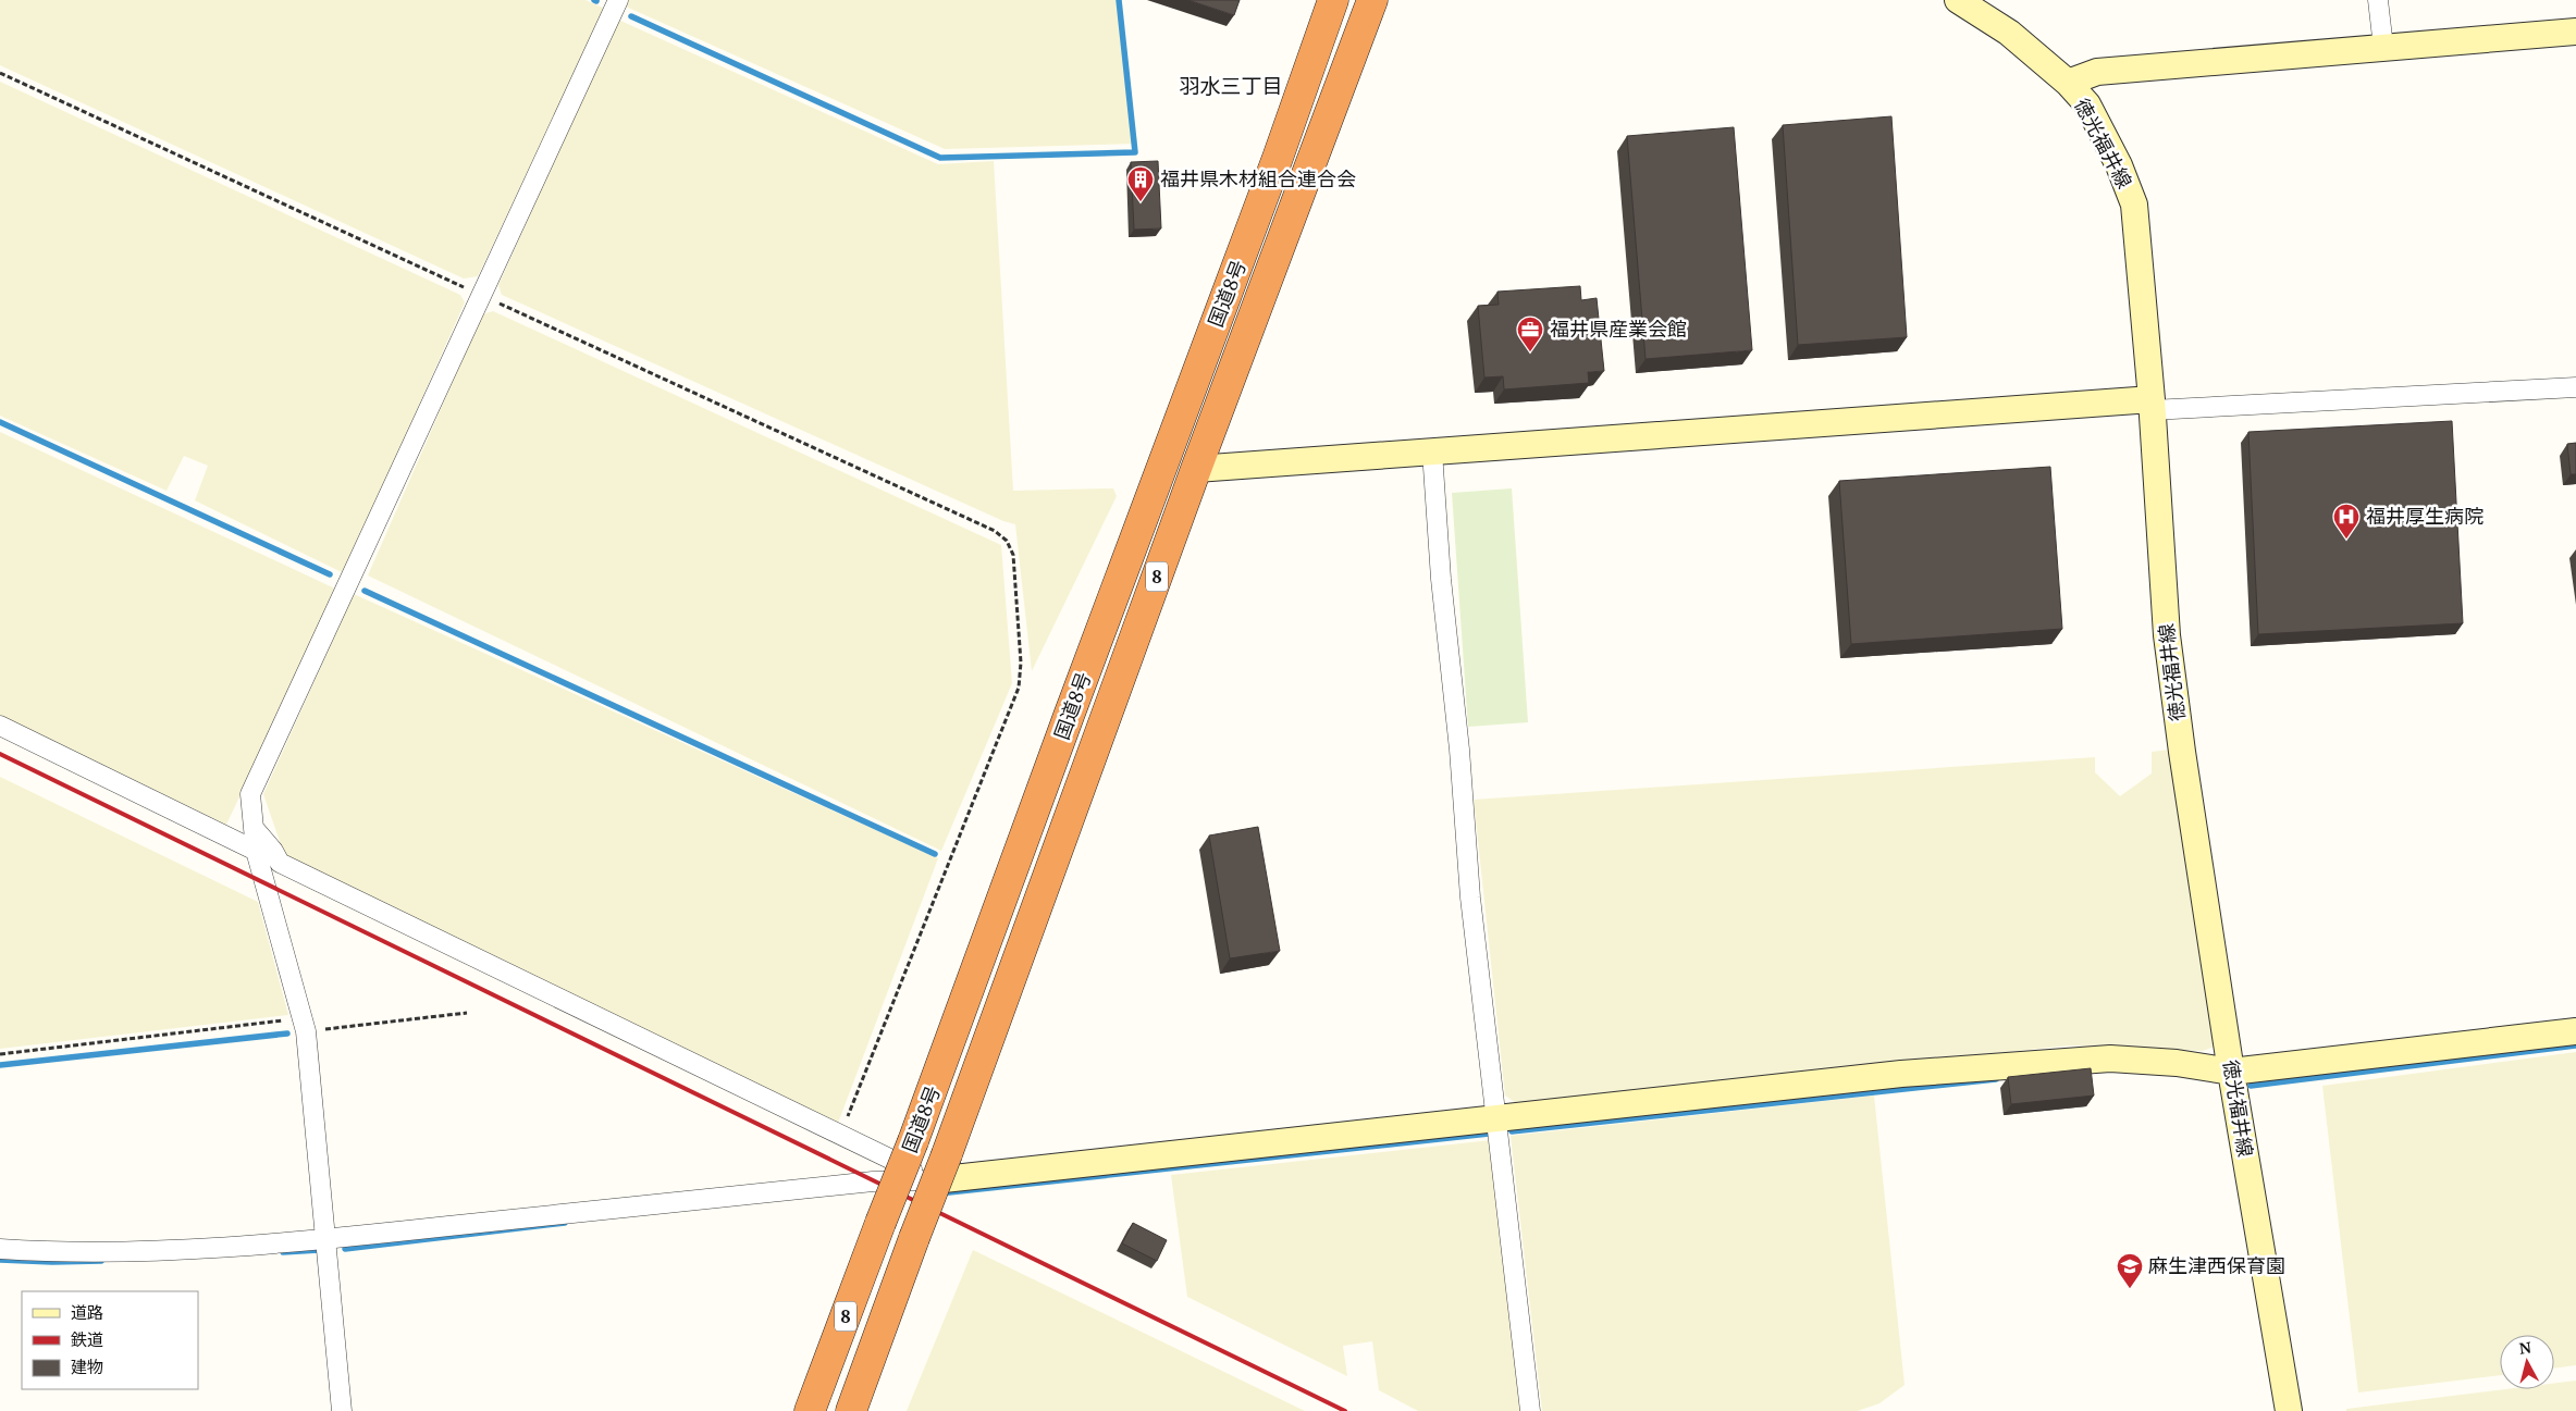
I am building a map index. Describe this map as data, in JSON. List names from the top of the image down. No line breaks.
{"streets":{"highway":["国道8号","8"],"street":["徳光福井線"]},"districts":["羽水三丁目"],"places":{"building":["福井県木材組合連合会"],"office":["福井県産業会館"],"hospital":["福井厚生病院"],"school or university":["麻生津西保育園"]},"legend":["道路","鉄道","建物"],"north":"top"}
